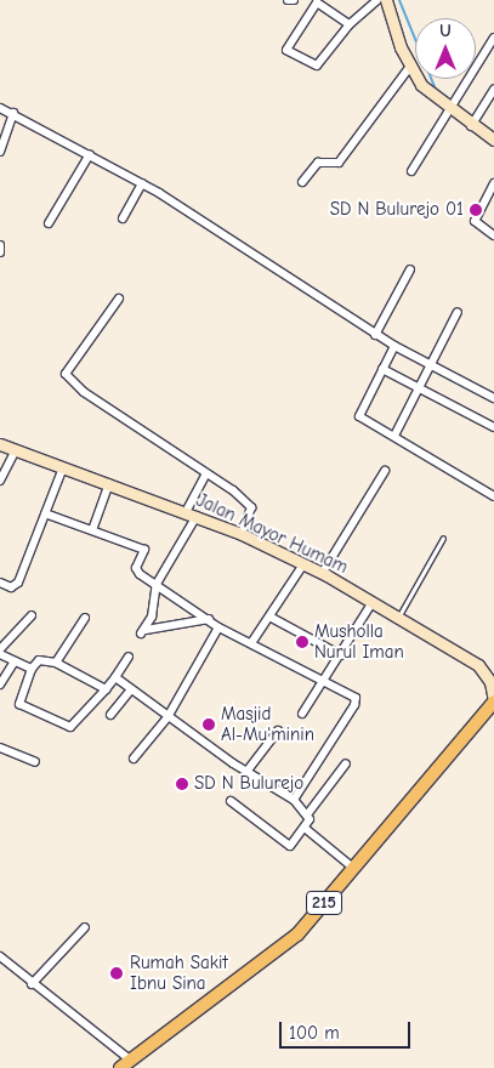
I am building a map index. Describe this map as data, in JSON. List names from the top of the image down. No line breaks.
{"streets":{"main road":["Jalan Mayor Humam","215"]},"crossings":[["Jalan Mayor Humam","215"]],"places":["SD N Bulurejo 01","Musholla Nurul Iman","Masjid Al-Mu'minin","SD N Bulurejo","Rumah Sakit Ibnu Sina"],"scale_bar":"100 m","north":"top"}
